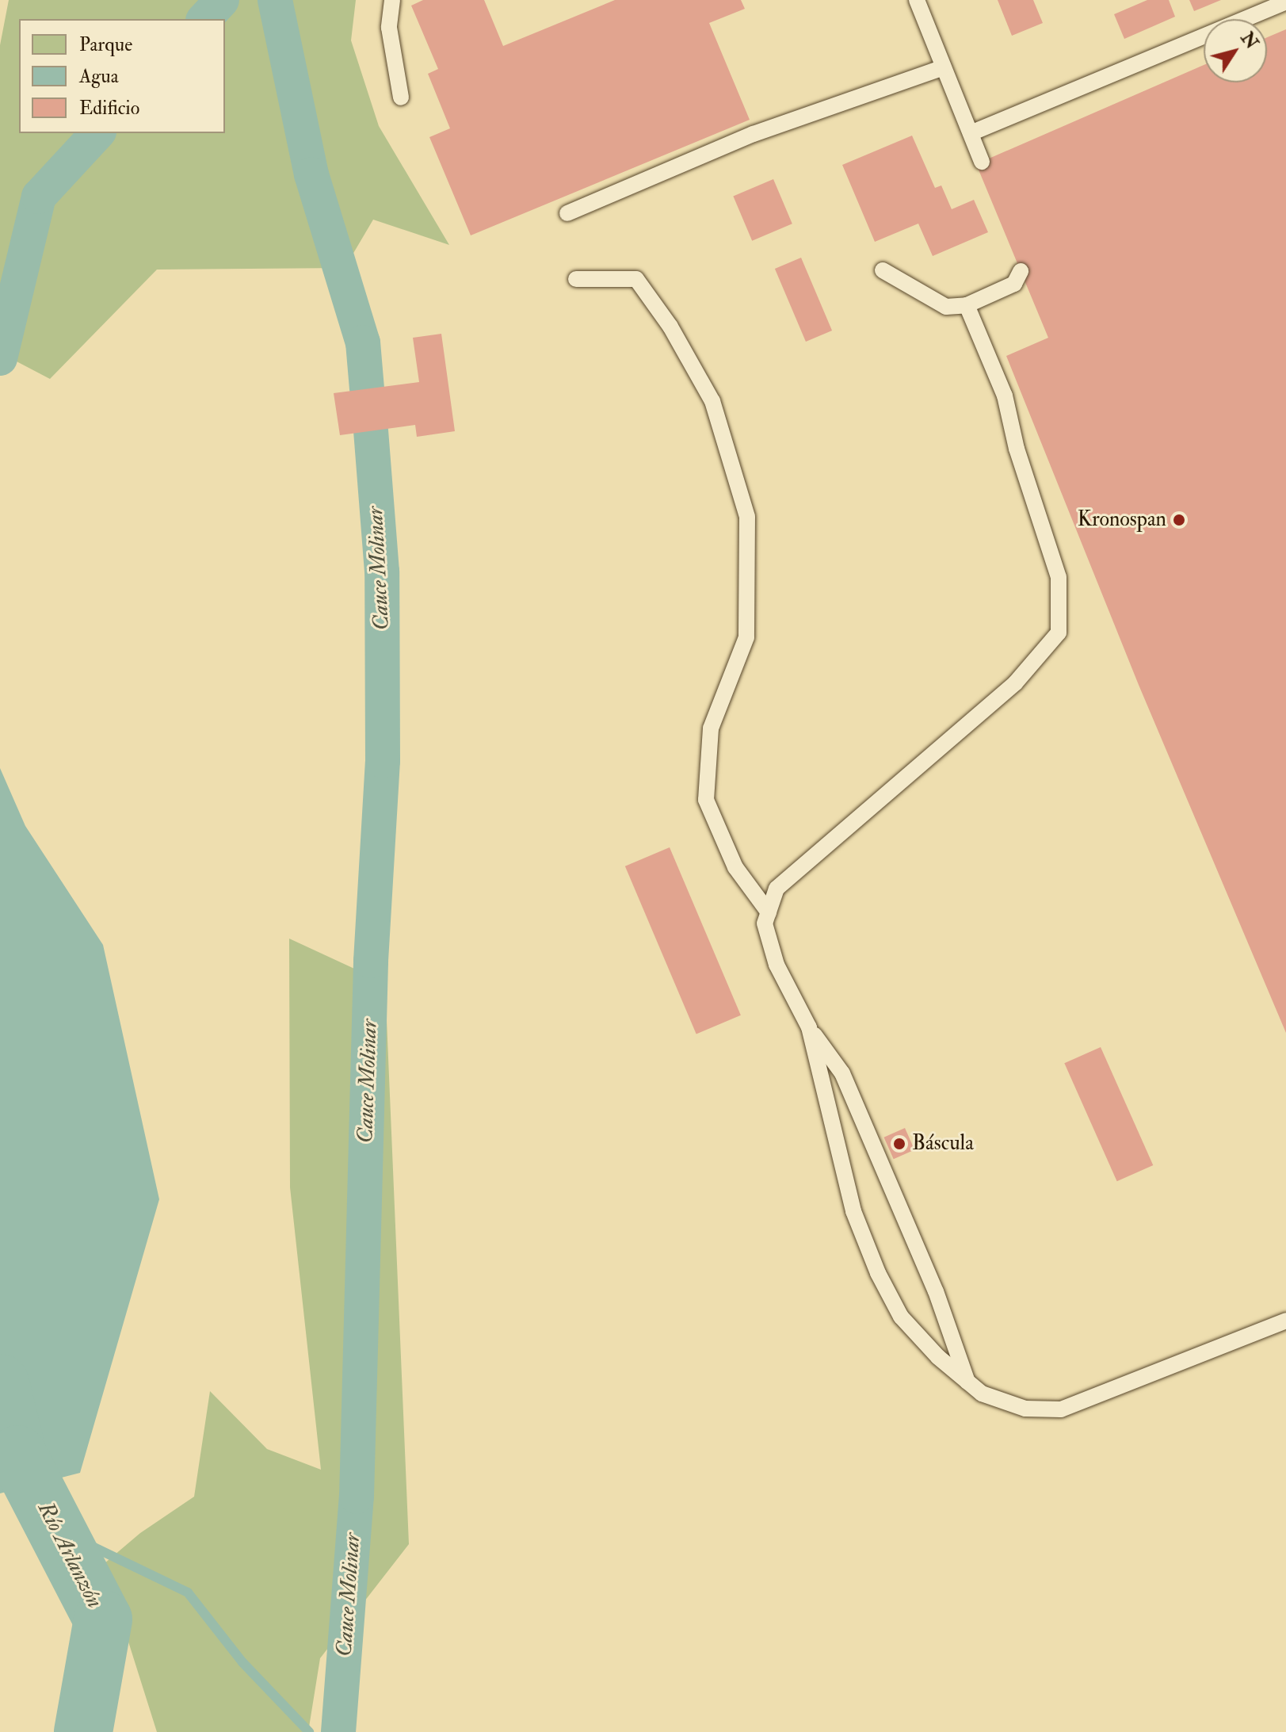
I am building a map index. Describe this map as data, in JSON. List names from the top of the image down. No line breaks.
{"water":["Cauce Molinar","Río Arlanzón"],"places":["Kronospan","Báscula"],"legend":["Parque","Agua","Edificio"],"north":"top right"}
